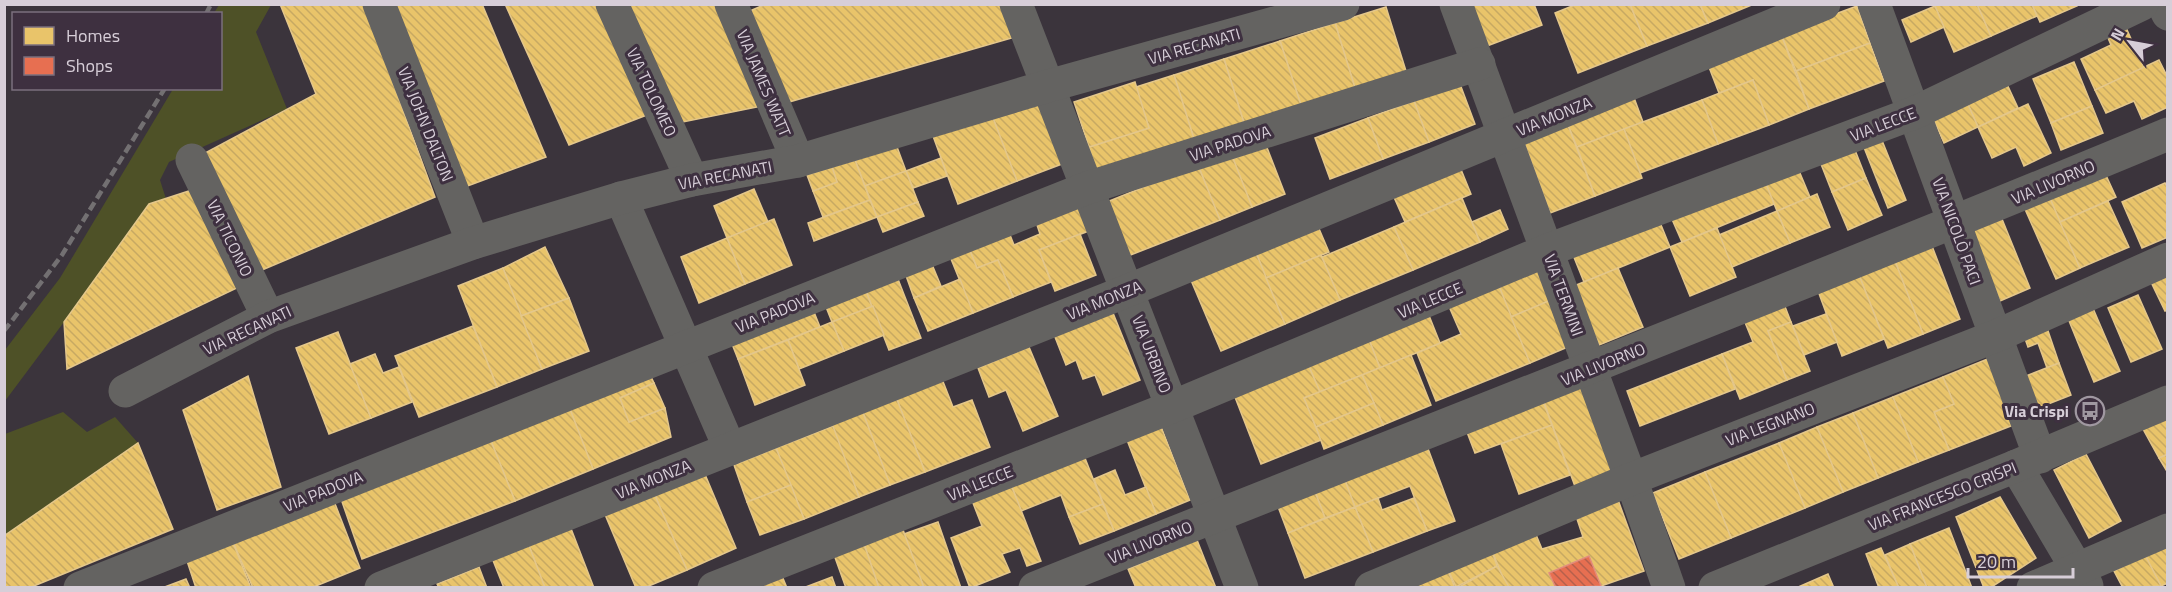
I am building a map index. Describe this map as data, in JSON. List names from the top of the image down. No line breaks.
{"streets":{"street":["VIA RECANATI","VIA JAMES WATT","VIA TOLOMEO","VIA MONZA","VIA JOHN DALTON","VIA LECCE","VIA PADOVA","VIA LIVORNO","VIA NICOLÒ PACI","VIA TICONIO","VIA TERMINI","VIA URBINO","VIA LEGNANO","VIA FRANCESCO CRISPI"]},"crossings":[["VIA RECANATI","VIA JAMES WATT"],["VIA RECANATI","VIA TOLOMEO"],["VIA RECANATI","VIA JOHN DALTON"],["VIA RECANATI","VIA TICONIO"],["VIA RECANATI","VIA URBINO"],["VIA MONZA","VIA TERMINI"],["VIA MONZA","VIA URBINO"],["VIA LECCE","VIA NICOLÒ PACI"],["VIA LECCE","VIA TERMINI"],["VIA LECCE","VIA URBINO"],["VIA PADOVA","VIA TERMINI"],["VIA PADOVA","VIA URBINO"],["VIA LIVORNO","VIA NICOLÒ PACI"],["VIA LIVORNO","VIA TERMINI"],["VIA LIVORNO","VIA URBINO"],["VIA NICOLÒ PACI","VIA LEGNANO"],["VIA NICOLÒ PACI","VIA FRANCESCO CRISPI"],["VIA TERMINI","VIA LEGNANO"]],"places":{"bus stop":["Via Crispi"]},"legend":["Homes","Shops"],"scale_bar":"20 m","north":"top left"}
